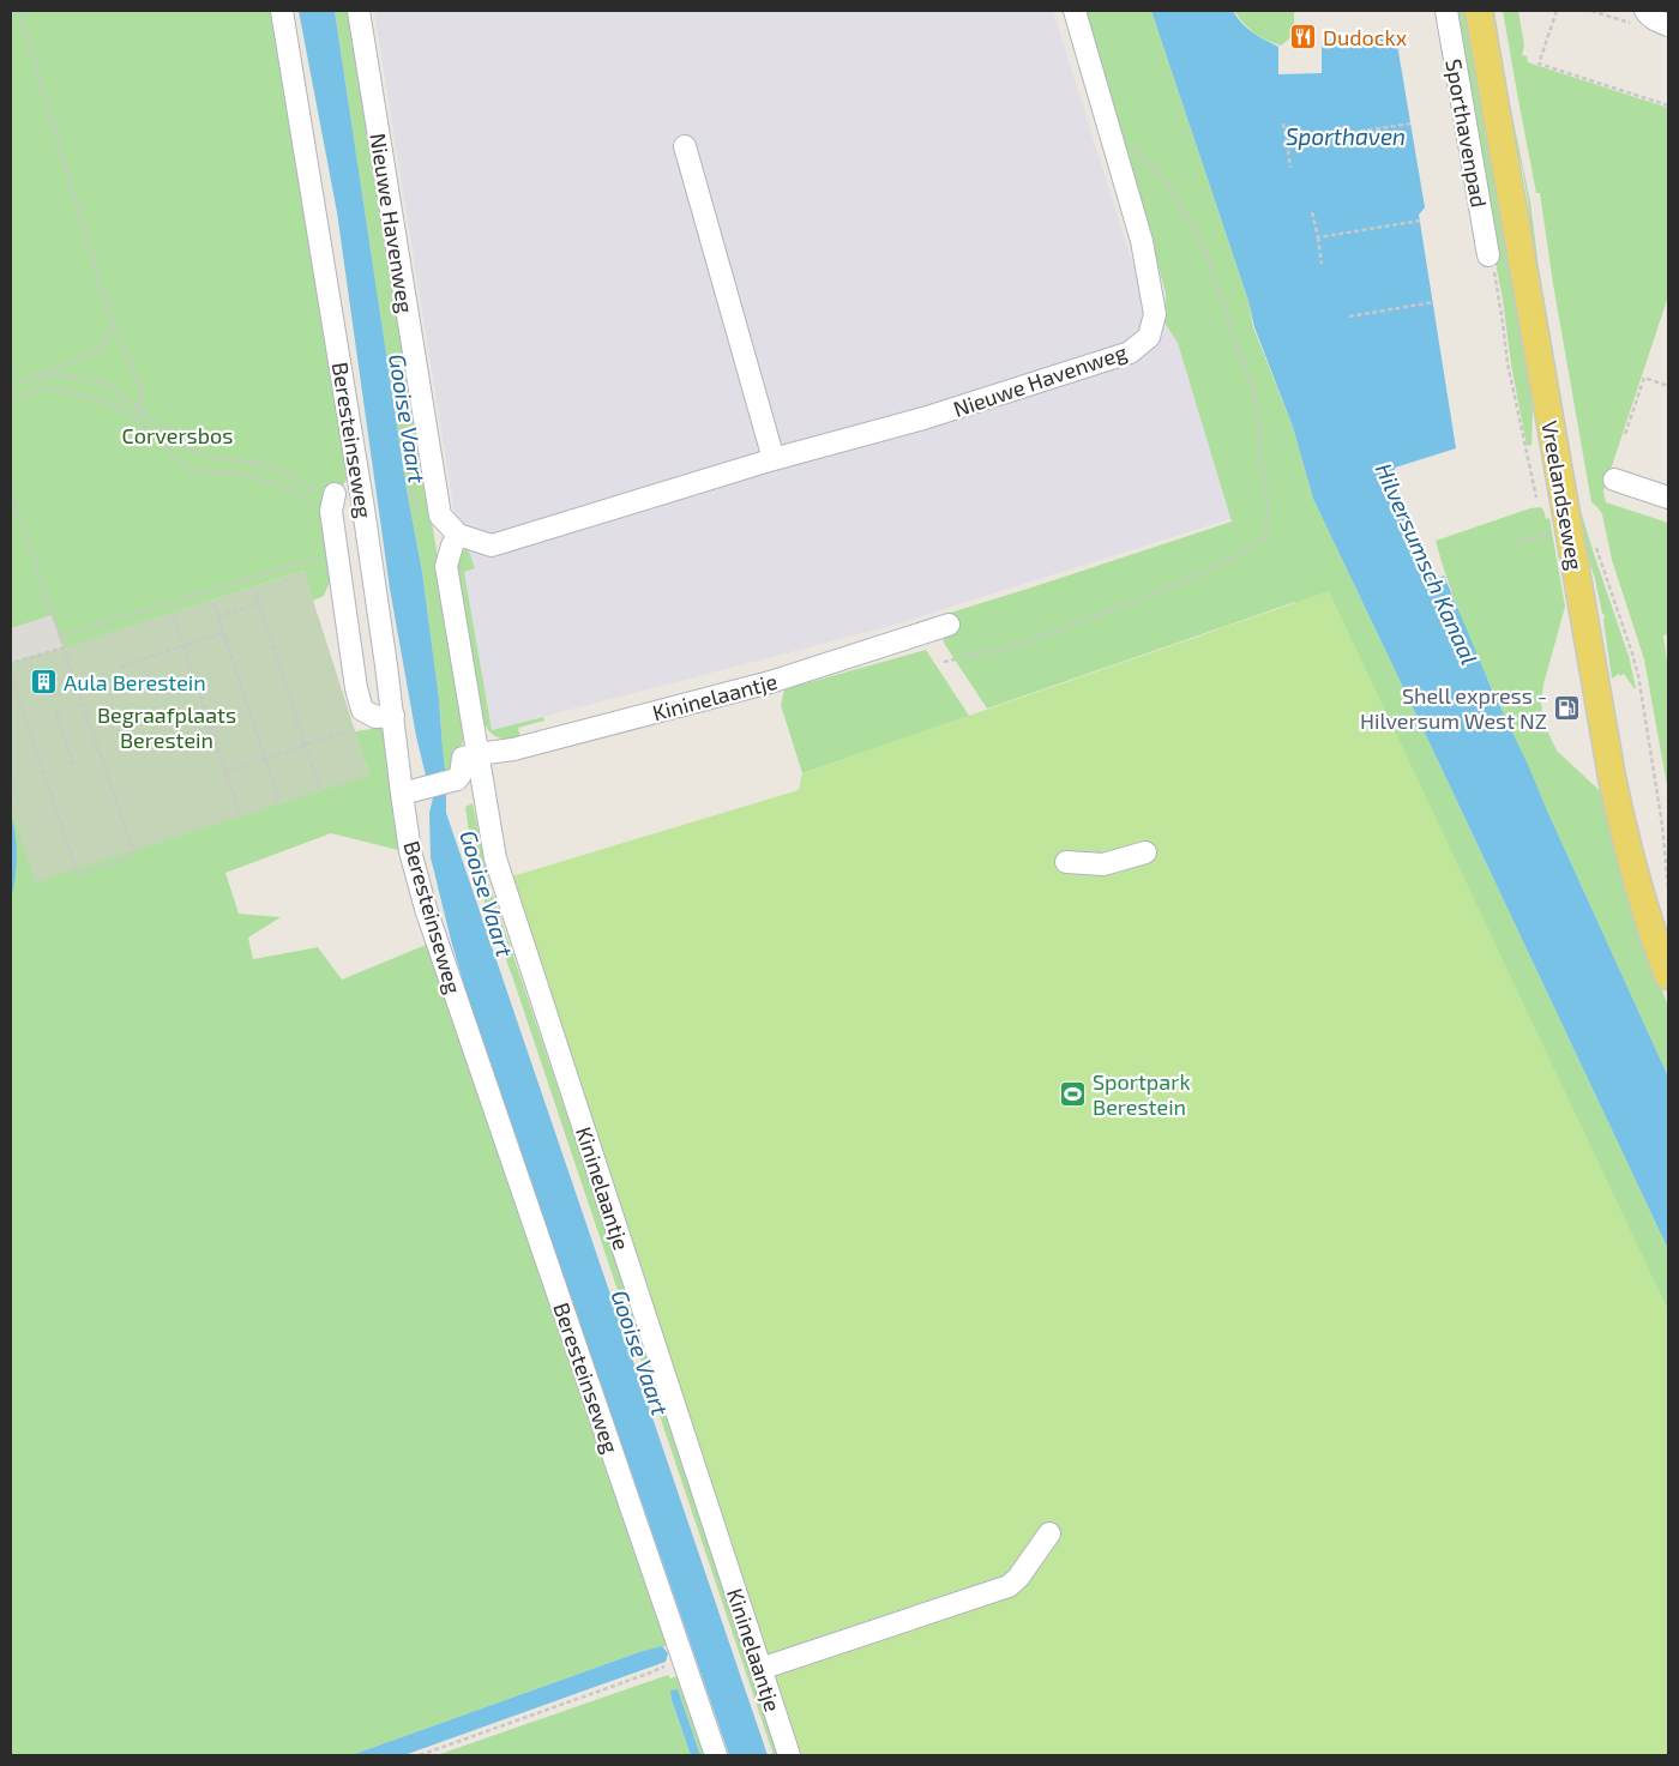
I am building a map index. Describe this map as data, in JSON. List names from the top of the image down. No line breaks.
{"streets":{"main road":["Vreelandseweg"],"street":["Sporthavenpad","Nieuwe Havenweg","Beresteinseweg","Kininelaantje"]},"water":["Sporthaven","Gooise Vaart","Hilversumsch Kanaal"],"parks":["Corversbos","Begraafplaats Berestein"],"places":{"restaurant":["Dudockx"],"building":["Aula Berestein"],"fuel station":["Shell express - Hilversum West NZ"],"sports":["Sportpark Berestein"]}}
